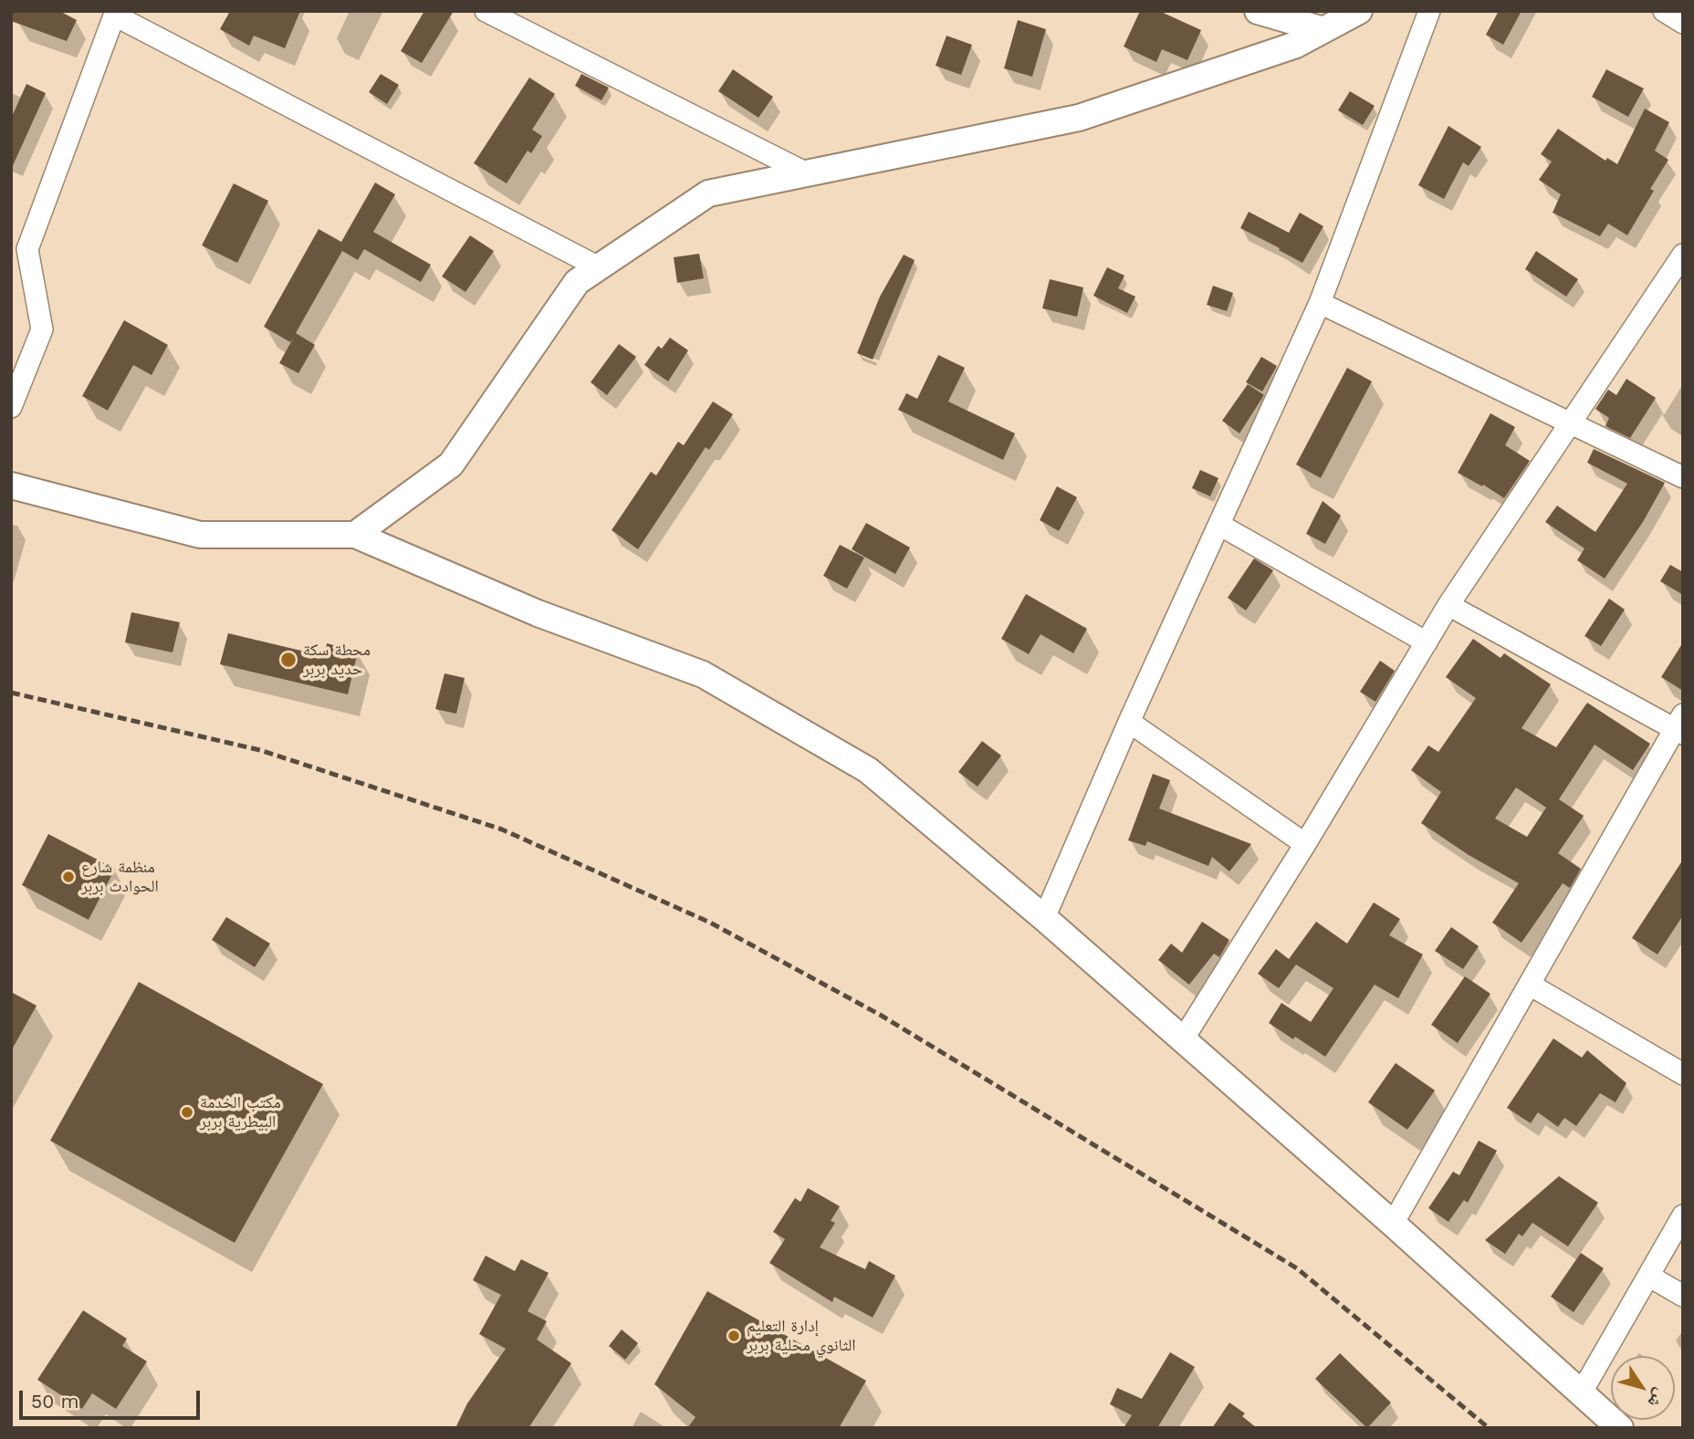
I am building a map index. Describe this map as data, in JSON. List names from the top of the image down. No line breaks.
{"places":["محطة سكة حديد بربر","منظمة شارع الحوادث بربر","مكتب الخدمة البيطرية بربر","إدارة التعليم الثانوي محلية بربر"],"scale_bar":"50 m","north":"bottom right"}
